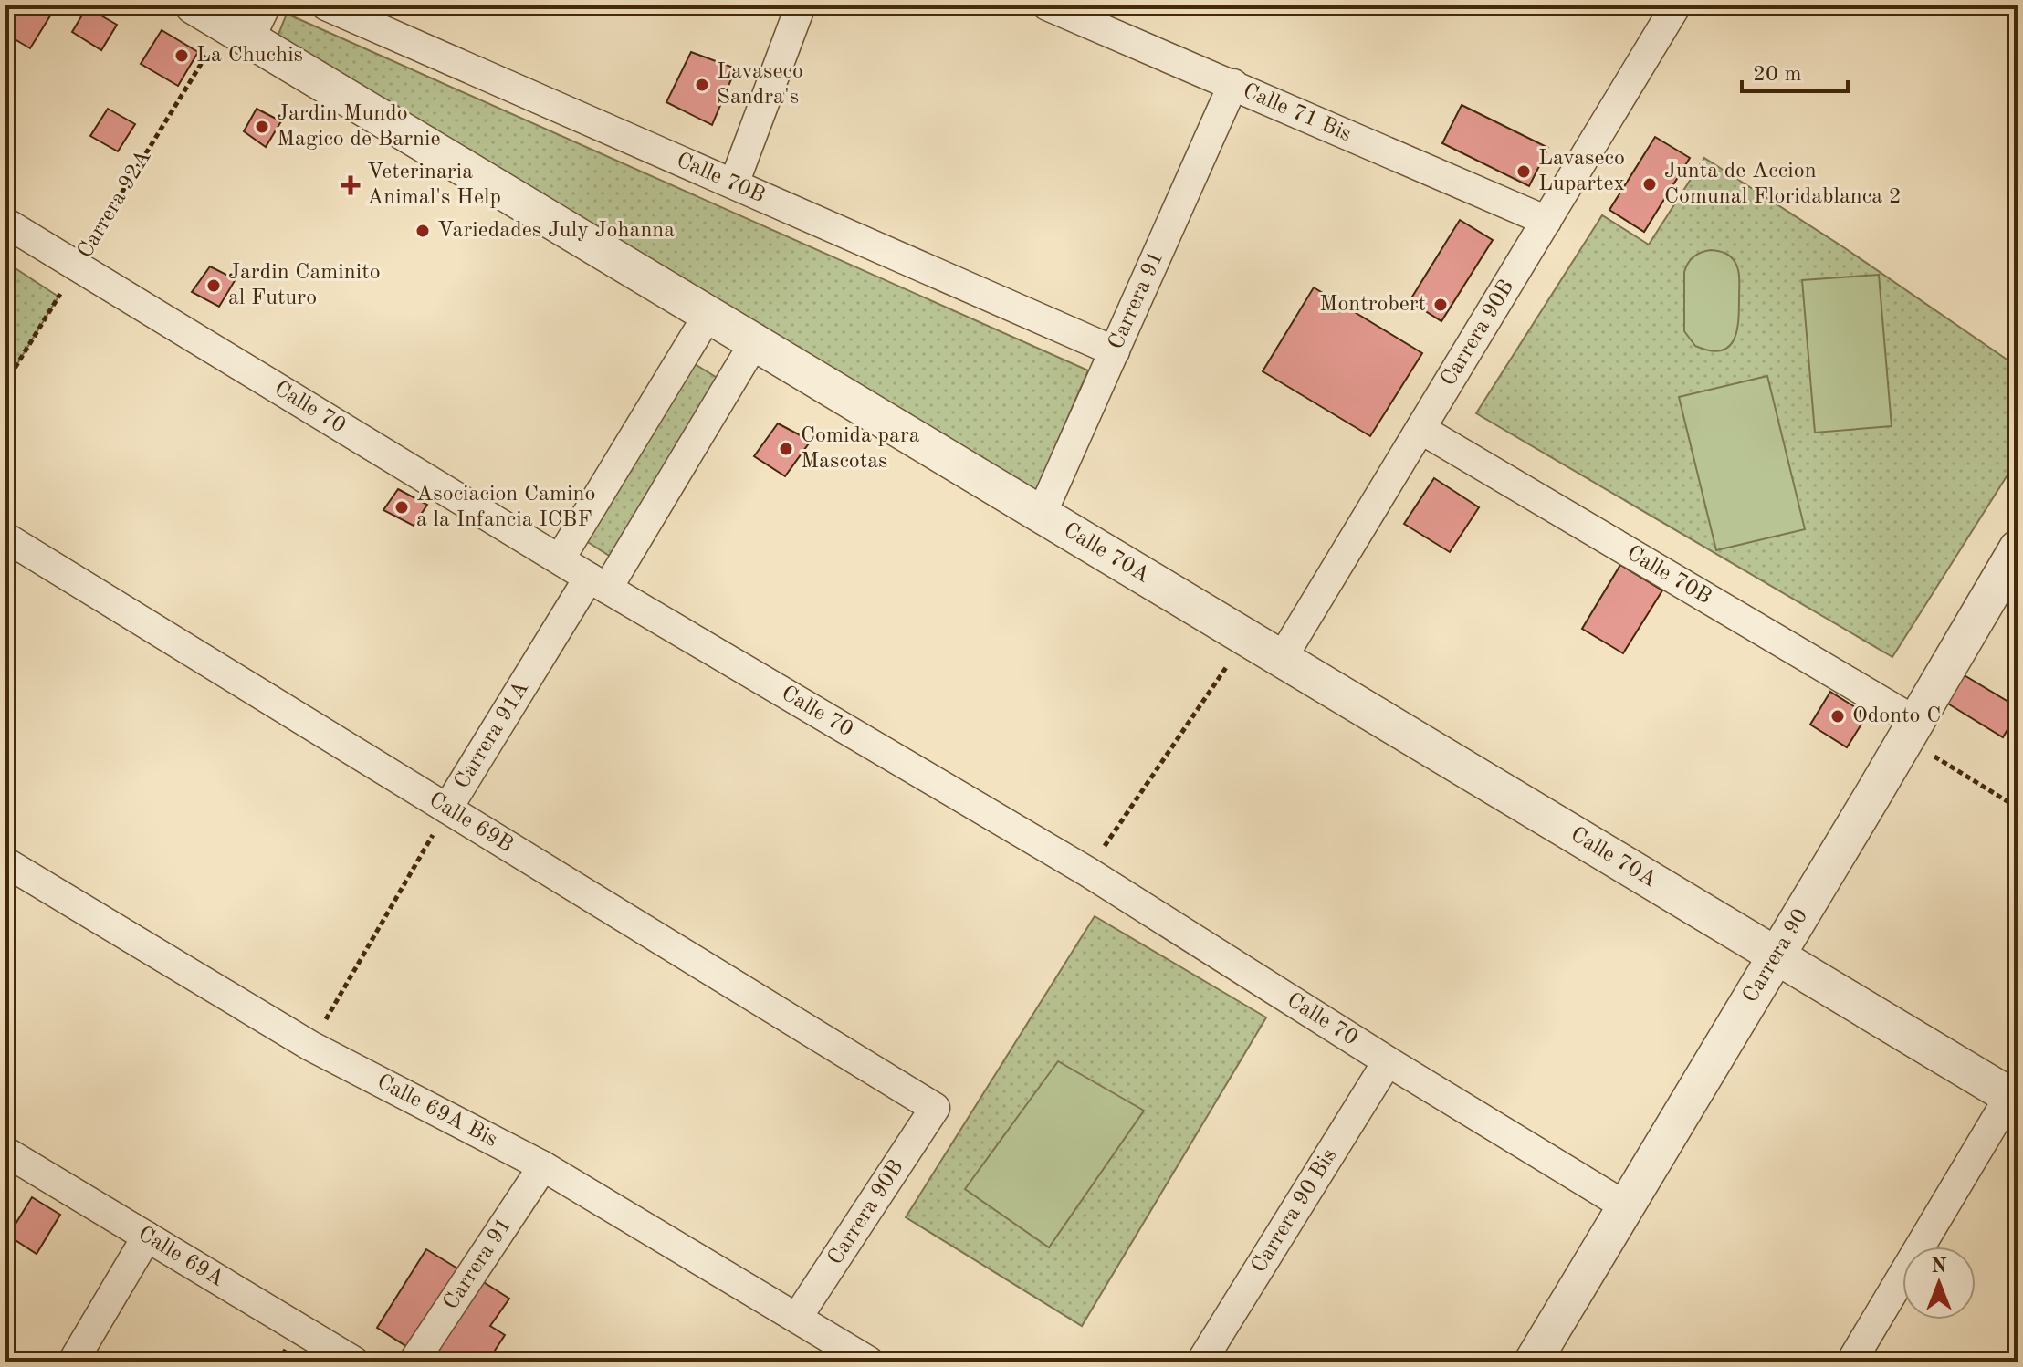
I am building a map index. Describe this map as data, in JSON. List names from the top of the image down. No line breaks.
{"streets":{"street":["Calle 71 Bis","Calle 70B","Carrera 91","Carrera 90B","Calle 70","Calle 70A","Carrera 91A","Calle 69B","Carrera 90","Calle 69A Bis","Carrera 90 Bis","Calle 69A"],"path":["Carrera 92A"]},"crossings":[["Calle 71 Bis","Carrera 91"],["Calle 71 Bis","Carrera 90B"],["Calle 70B","Carrera 91"],["Calle 70B","Carrera 90B"],["Calle 70B","Carrera 90"],["Carrera 92A","Calle 70"],["Carrera 92A","Calle 70A"],["Carrera 91","Calle 70A"],["Carrera 91","Calle 69A Bis"],["Carrera 90B","Calle 70A"],["Carrera 90B","Calle 69B"],["Carrera 90B","Calle 69A Bis"],["Calle 70","Carrera 91A"],["Calle 70","Carrera 90"],["Calle 70","Carrera 90 Bis"],["Calle 70A","Carrera 91A"],["Calle 70A","Carrera 90"],["Carrera 91A","Calle 69B"],["Carrera 91A","Calle 69A Bis"]],"places":{"other":["La Chuchis","Lavaseco Sandra's","Jardin Mundo Magico de Barnie","Lavaseco Lupartex","Junta de Accion Comunal Floridablanca 2","Variedades July Johanna","Jardin Caminito al Futuro","Montrobert","Comida para Mascotas","Asociacion Camino a la Infancia ICBF","Odonto C"],"health":["Veterinaria Animal's Help"]},"scale_bar":"20 m","north":"top"}
